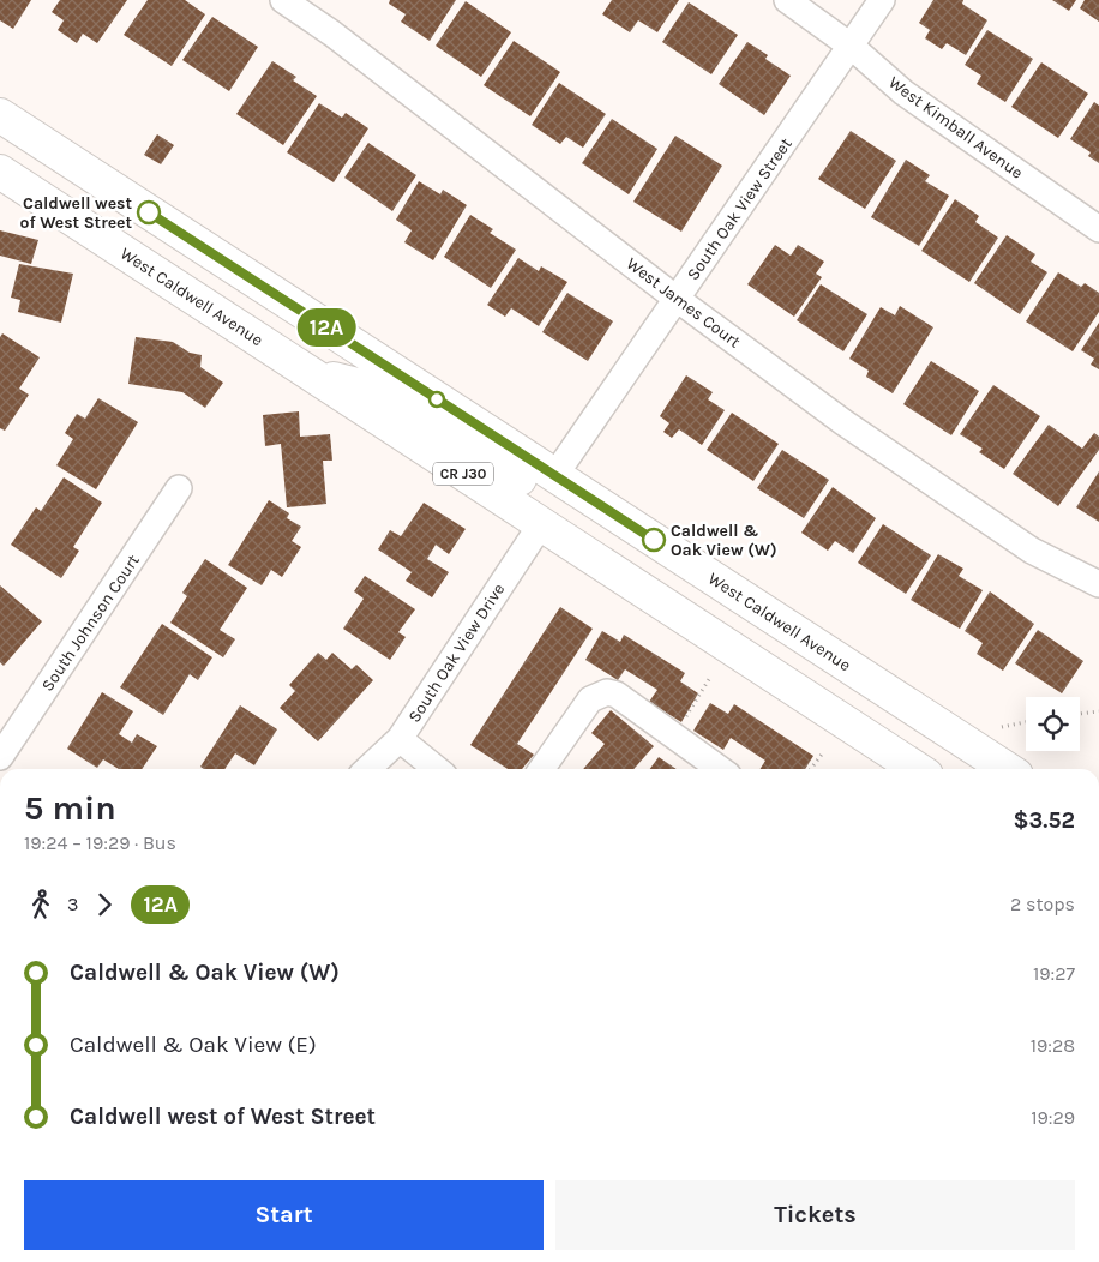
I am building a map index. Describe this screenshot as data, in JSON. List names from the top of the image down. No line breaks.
{"streets":{"main road":["West Caldwell Avenue","CR J30"],"street":["West Kimball Avenue","South Oak View Street","West James Court","South Johnson Court","South Oak View Drive"]},"crossings":[["West Kimball Avenue","South Oak View Street"],["South Oak View Street","West Caldwell Avenue"],["South Oak View Street","West James Court"],["West Caldwell Avenue","South Oak View Drive"]],"places":["Caldwell west of West Street","Caldwell & Oak View (W)"],"lines":["bus line 12A"],"page":{"on_map":"12A","heading":["5 min","19:24 – 19:29 · Bus","$3.52"],"legs":["3","12A","2 stops"],"list":[{"name":"Caldwell & Oak View (W)","value":"19:27"},{"name":"Caldwell & Oak View (E)","value":"19:28"},{"name":"Caldwell west of West Street","value":"19:29"}],"buttons":["Start","Tickets"]}}
